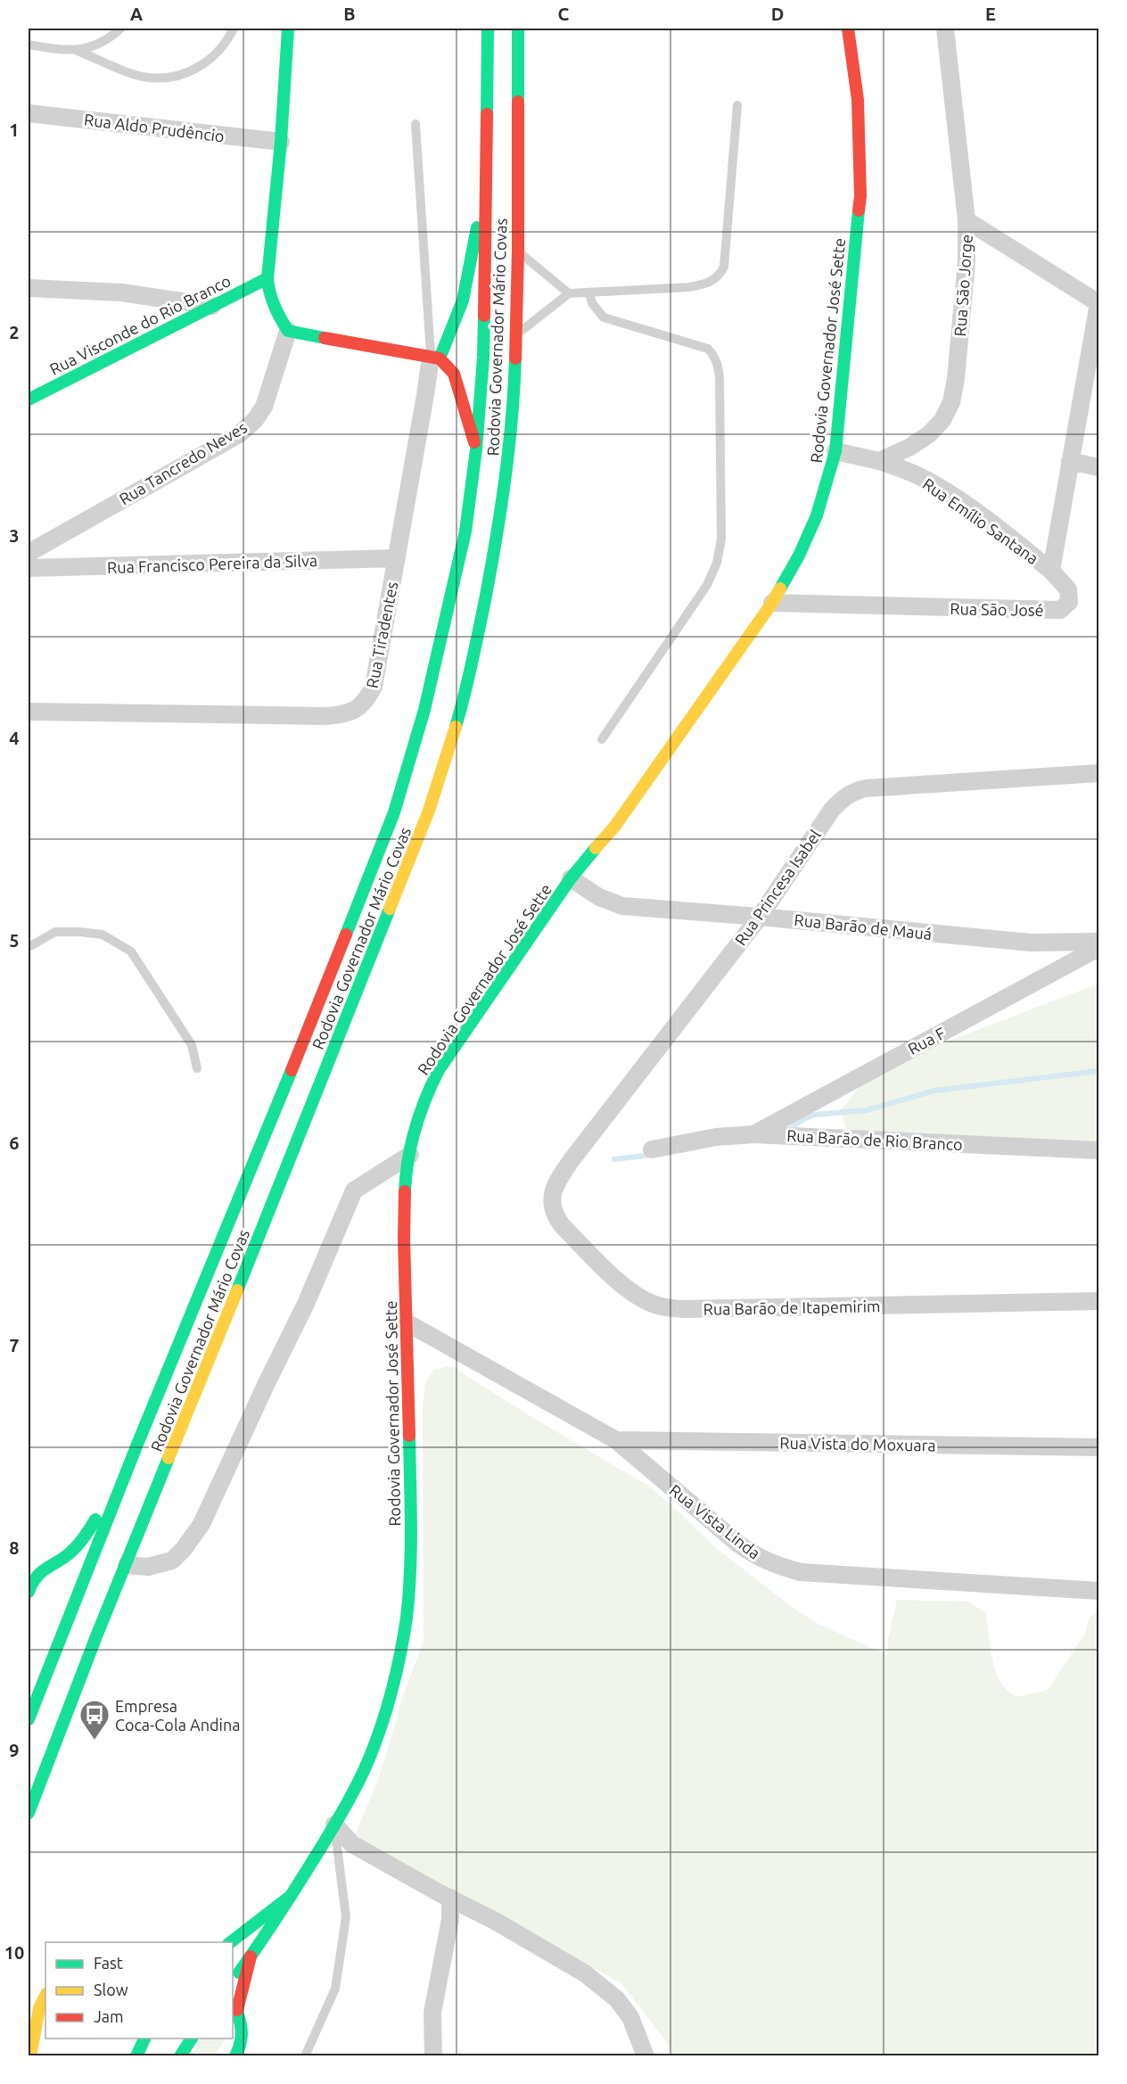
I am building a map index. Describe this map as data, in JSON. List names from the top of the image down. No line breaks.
{"streets":{"main road":["Rua Visconde do Rio Branco","Rodovia Governador Mário Covas","Rodovia Governador José Sette"],"street":["Rua Aldo Prudêncio","Rua São Jorge","Rua Tancredo Neves","Rua Emílio Santana","Rua Francisco Pereira da Silva","Rua São José","Rua Tiradentes","Rua Princesa Isabel","Rua Barão de Mauá","Rua F","Rua Barão de Rio Branco","Rua Barão de Itapemirim","Rua Vista do Moxuara","Rua Vista Linda"]},"crossings":[["Rua São Jorge","Rua Emílio Santana"],["Rodovia Governador José Sette","Rua São José"],["Rodovia Governador José Sette","Rua Barão de Mauá"],["Rodovia Governador José Sette","Rua Vista Linda"],["Rua Emílio Santana","Rua São José"],["Rua Francisco Pereira da Silva","Rua Tiradentes"],["Rua Princesa Isabel","Rua Barão de Mauá"],["Rua Princesa Isabel","Rua Barão de Itapemirim"],["Rua F","Rua Barão de Rio Branco"],["Rua Vista do Moxuara","Rua Vista Linda"]],"places":{"bus stop":["Empresa Coca-Cola Andina"]},"legend":["Fast","Slow","Jam"],"grid":{"columns":["A","B","C","D","E"],"rows":["1","2","3","4","5","6","7","8","9","10"]}}
